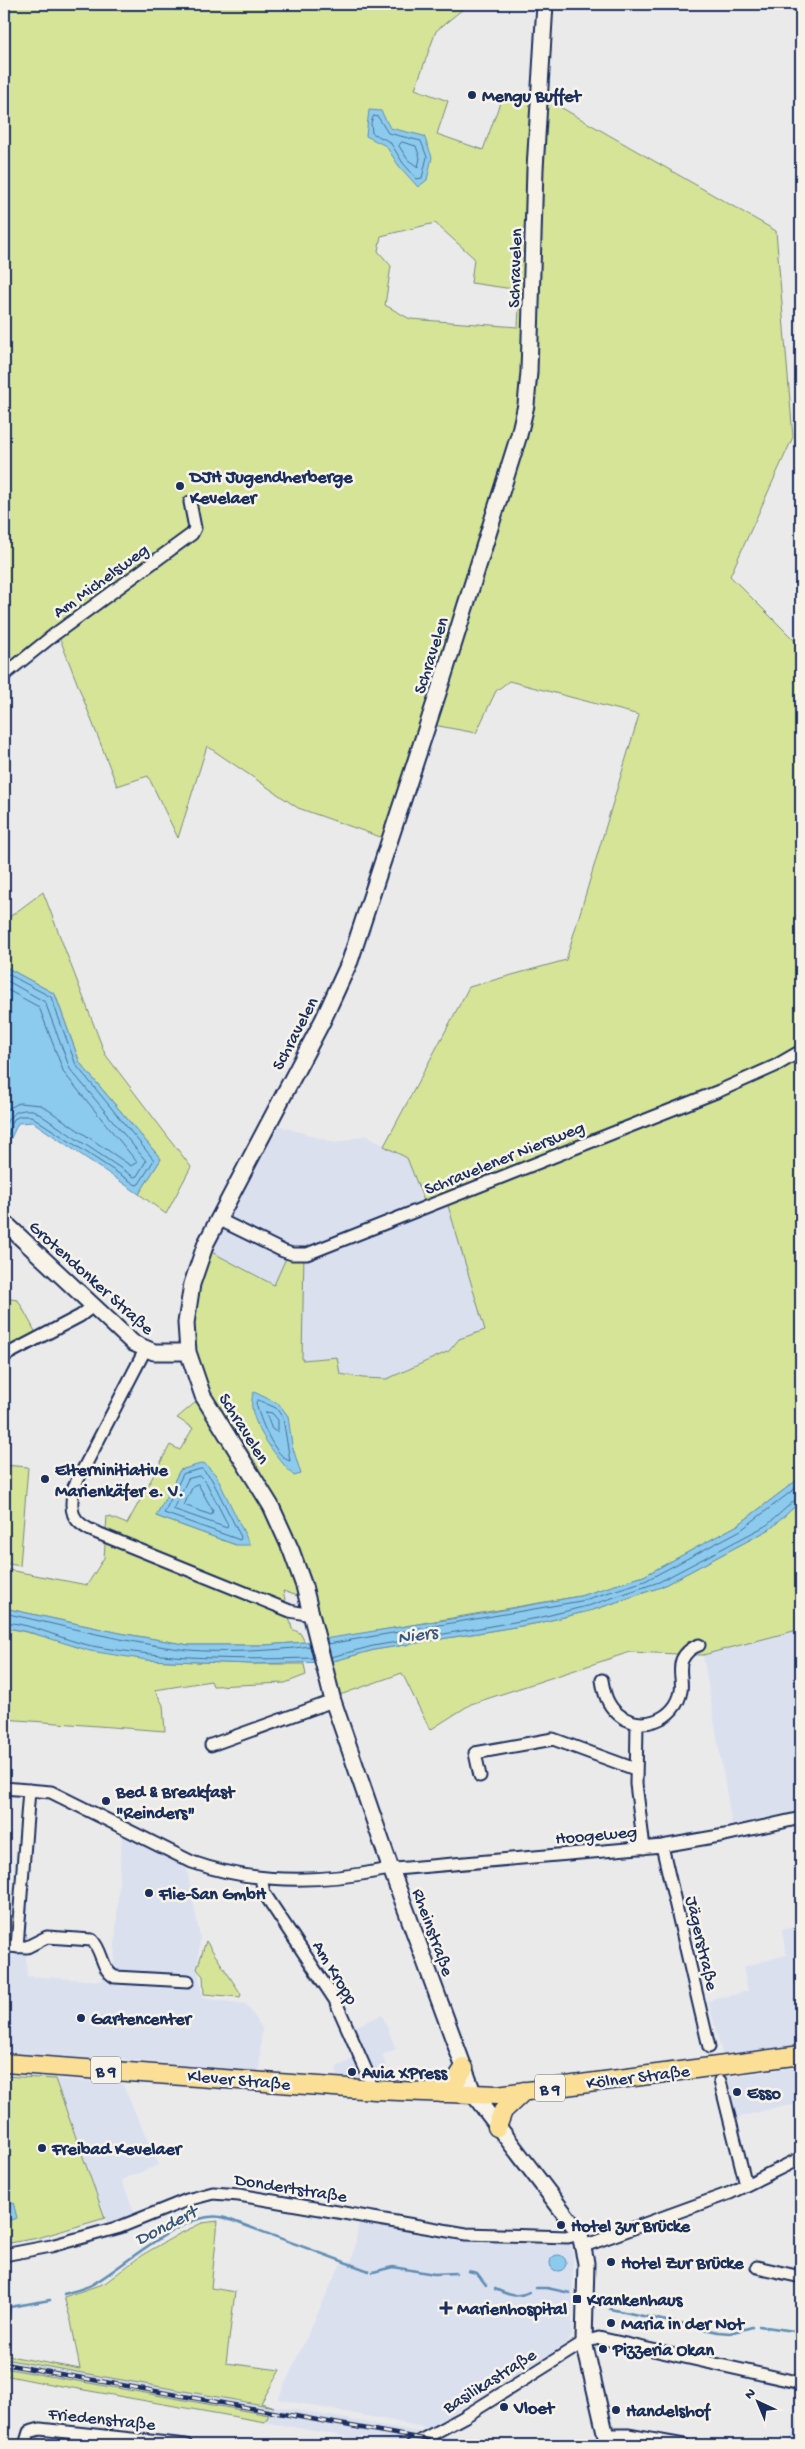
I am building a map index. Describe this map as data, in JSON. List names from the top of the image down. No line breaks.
{"streets":{"main road":["Schravelen","Grotendonker Straße","Rheinstraße","B 9","Kölner Straße","Klever Straße"],"street":["Am Michelsweg","Schravelener Niersweg","Hoogeweg","Jägerstraße","Am Kropp","Dondertstraße","Basilikastraße","Friedenstraße"]},"crossings":[["Schravelen","Schravelener Niersweg"],["Schravelen","Grotendonker Straße"],["Schravelen","Rheinstraße"],["Hoogeweg","Rheinstraße"],["Hoogeweg","Jägerstraße"],["Hoogeweg","Am Kropp"],["Rheinstraße","Kölner Straße"],["Rheinstraße","Klever Straße"],["Rheinstraße","Dondertstraße"],["Am Kropp","Klever Straße"],["Kölner Straße","Klever Straße"]],"water":["Niers","Dondert"],"places":{"other":["Mengu Buffet","DJH Jugendherberge Kevelaer","Elterninitiative Marienkäfer e. V.","Bed & Breakfast \"Reinders\"","Flie-San GmbH","Gartencenter","Avia XPress","Esso","Freibad Kevelaer","Hotel zur Brücke","Hotel Zur Brücke","Maria in der Not","Pizzeria Okan","Vloet","Handelshof"],"transit":["Krankenhaus"],"health":["Marienhospital"]},"north":"top left"}
